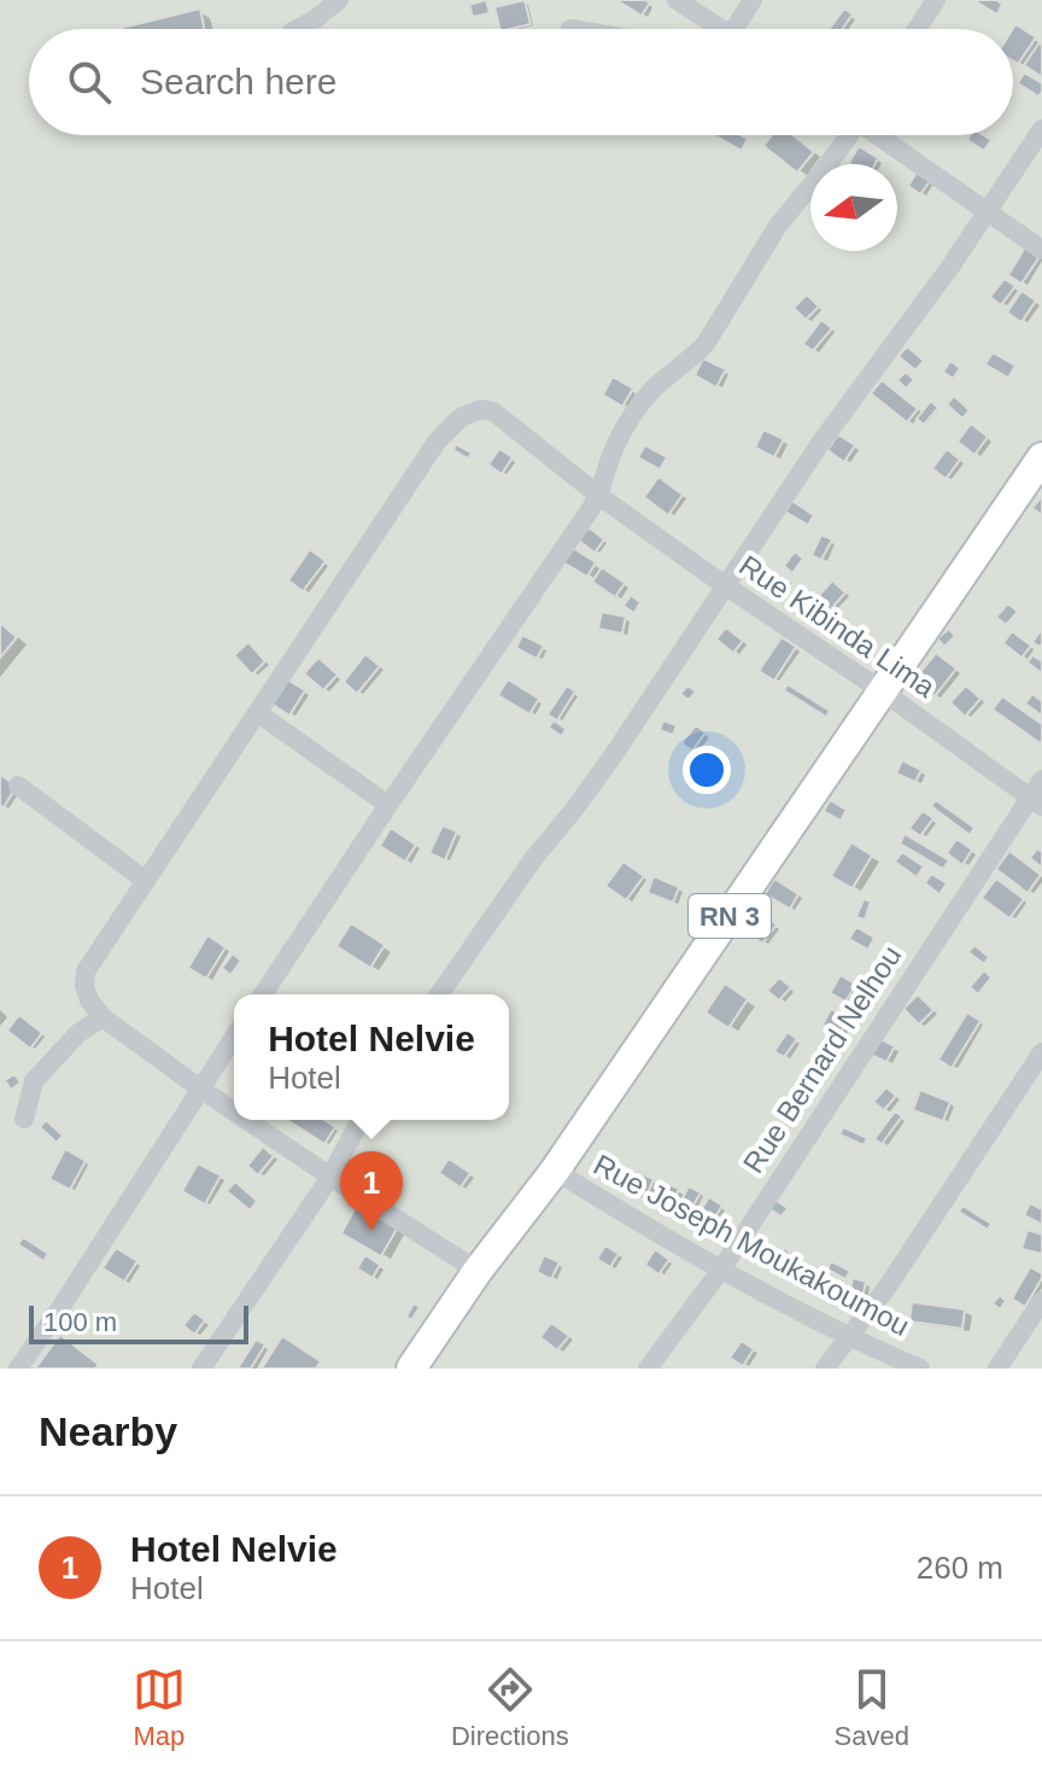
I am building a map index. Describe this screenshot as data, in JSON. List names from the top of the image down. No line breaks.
{"streets":{"highway":["RN 3"],"street":["Rue Kibinda Lima","Rue Bernard Nelhou","Rue Joseph Moukakoumou"]},"crossings":[["Rue Kibinda Lima","RN 3"],["Rue Kibinda Lima","Rue Bernard Nelhou"],["RN 3","Rue Joseph Moukakoumou"],["Rue Bernard Nelhou","Rue Joseph Moukakoumou"]],"scale_bar":"100 m","north":"left","page":{"search":"Search here","popup":["Hotel Nelvie","Hotel"],"pins":"1","scale":"100 m","heading":"Nearby","list":[{"mark":"1","name":"Hotel Nelvie","note":"Hotel","value":"260 m"}],"nav":["Map","Directions","Saved"]}}
